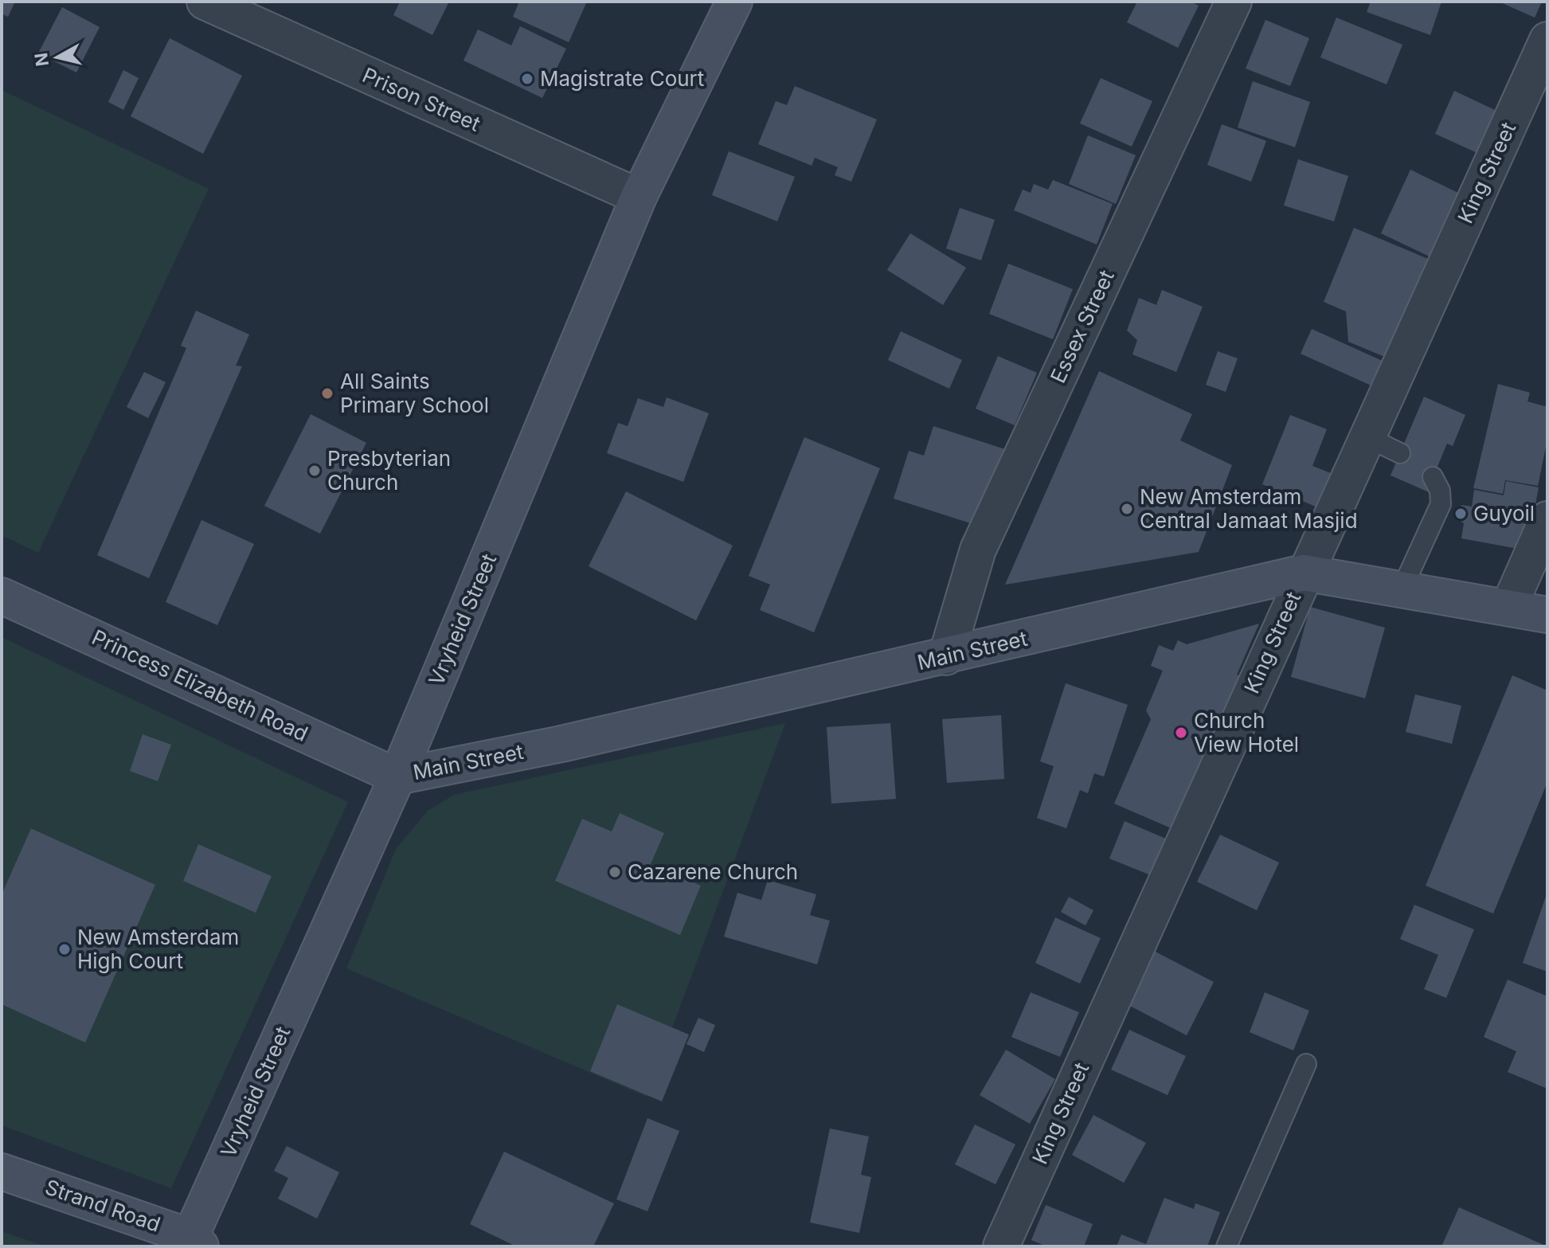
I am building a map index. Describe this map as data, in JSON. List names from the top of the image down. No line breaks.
{"streets":{"street":["Prison Street","King Street","Essex Street","Vryheid Street","Main Street","Princess Elizabeth Road","Strand Road"]},"crossings":[["Prison Street","Vryheid Street"],["King Street","Main Street"],["Essex Street","Main Street"],["Vryheid Street","Main Street"],["Vryheid Street","Princess Elizabeth Road"],["Vryheid Street","Strand Road"],["Main Street","Princess Elizabeth Road"]],"places":["Magistrate Court","All Saints Primary School","Presbyterian Church","New Amsterdam Central Jamaat Masjid","Guyoil","Church View Hotel","Cazarene Church","New Amsterdam High Court"],"north":"left"}
